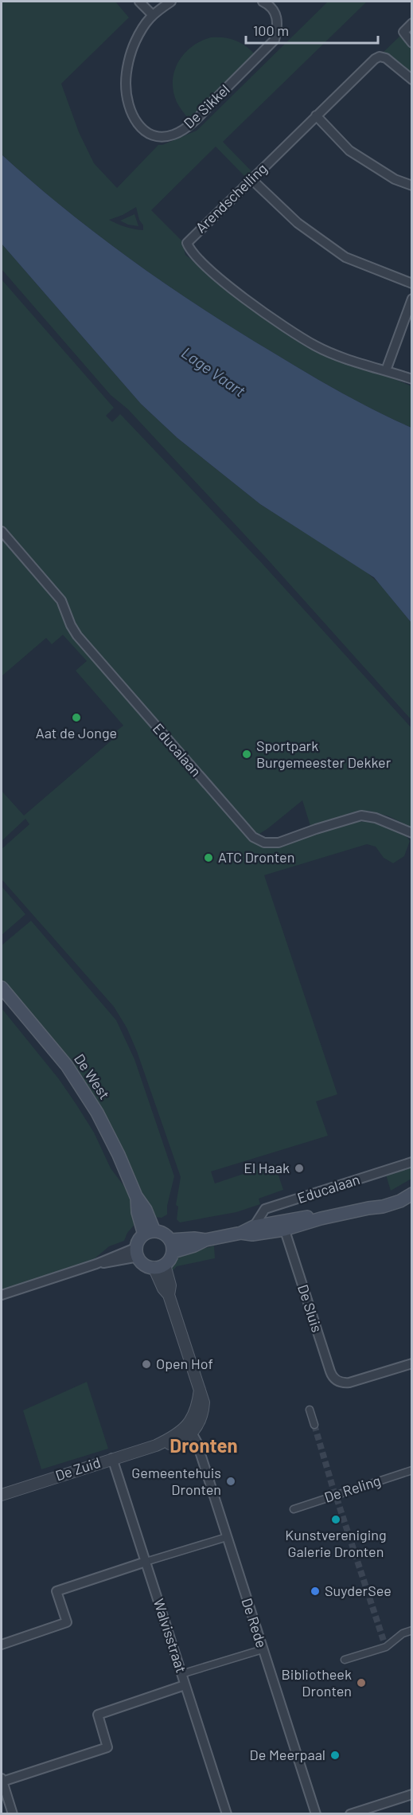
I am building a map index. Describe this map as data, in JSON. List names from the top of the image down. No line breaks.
{"streets":{"main road":["De West"],"street":["De Sikkel","Arendschelling","Educalaan","De Sluis","De Zuid","De Reling","De Rede","Walvisstraat"]},"crossings":[["De Zuid","De Rede"],["De Zuid","Walvisstraat"]],"districts":["Dronten"],"water":["Lage Vaart"],"places":["Aat de Jonge","Sportpark Burgemeester Dekker","ATC Dronten","El Haak","Open Hof","Gemeentehuis Dronten","Kunstvereniging Galerie Dronten","SuyderSee","Bibliotheek Dronten","De Meerpaal"],"scale_bar":"100 m"}
